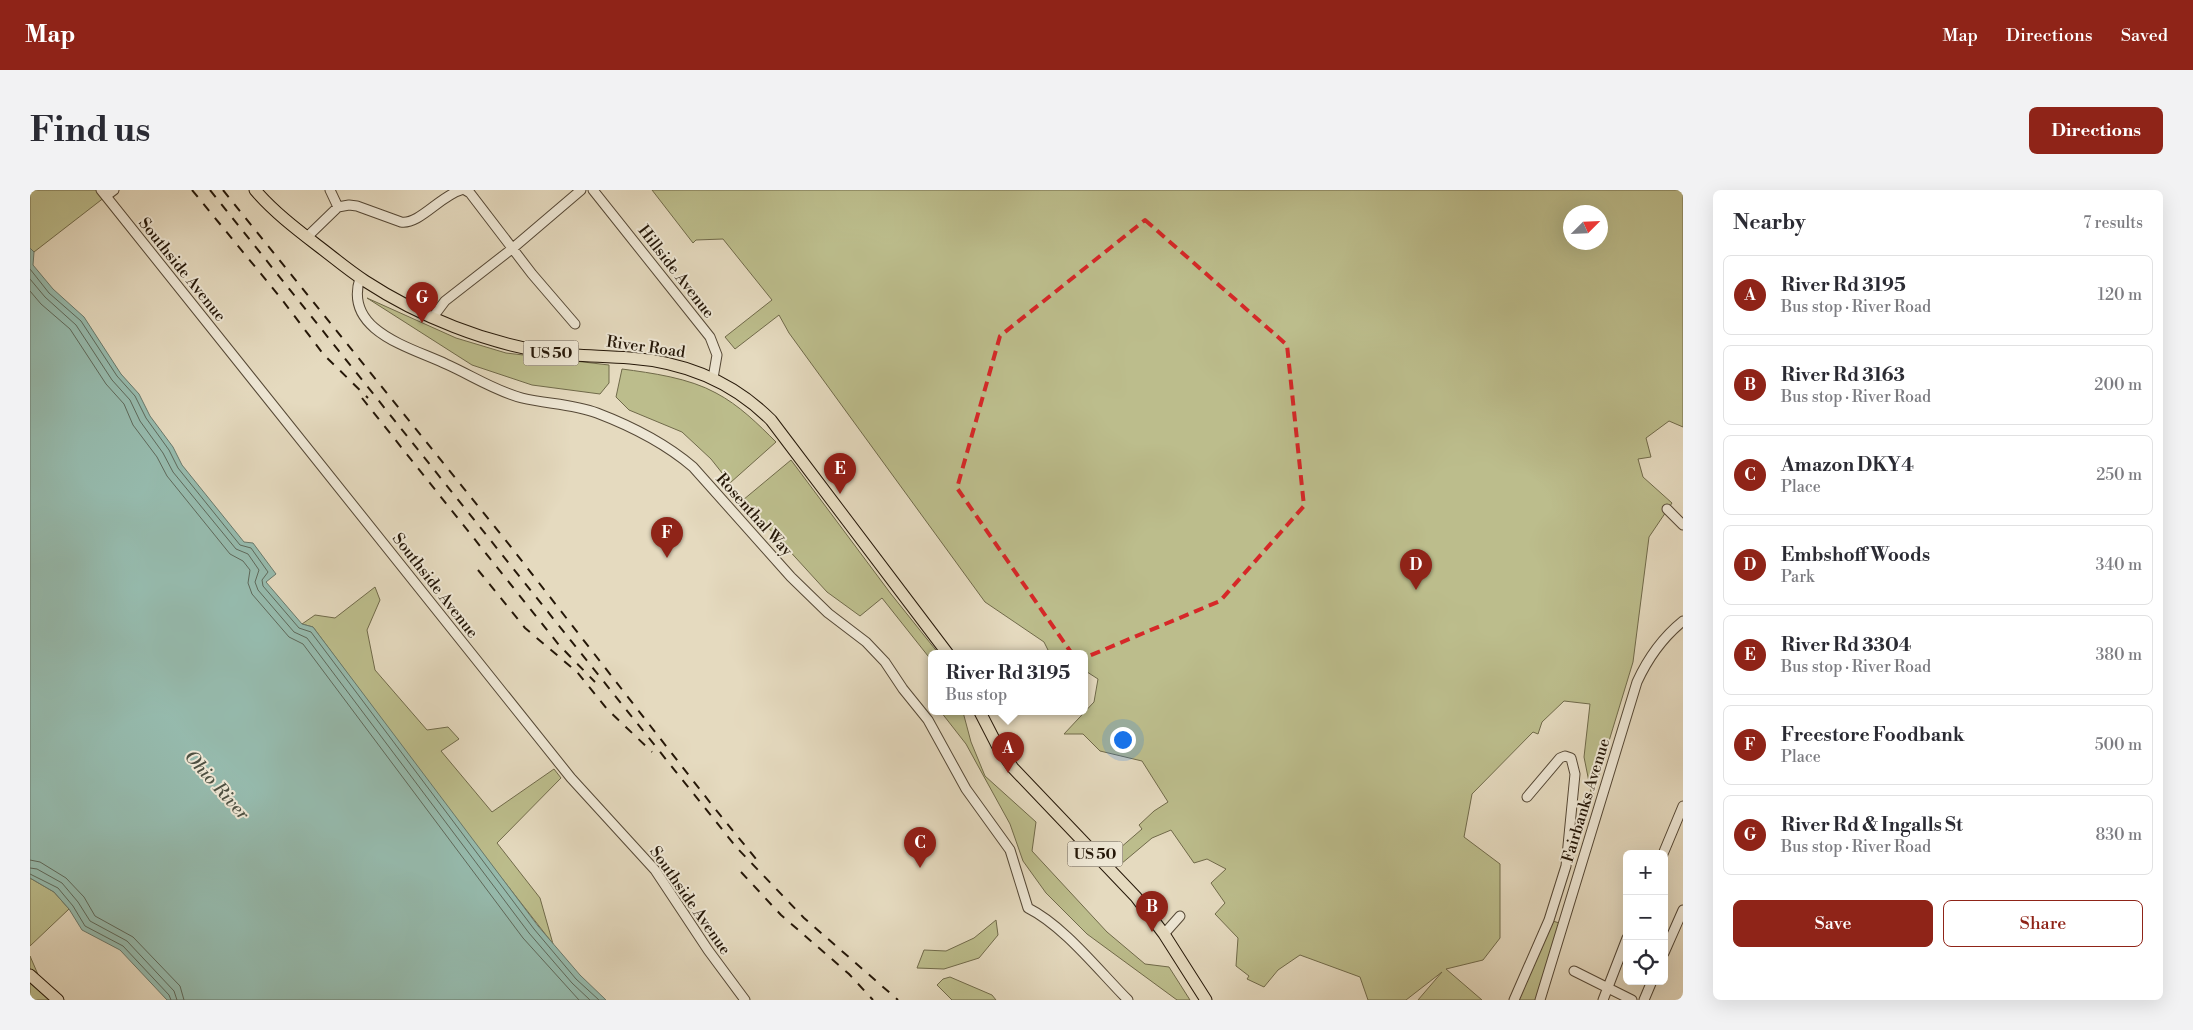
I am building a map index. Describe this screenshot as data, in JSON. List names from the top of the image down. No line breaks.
{"streets":{"main road":["River Road","US 50"],"street":["Southside Avenue","Hillside Avenue","Rosenthal Way","Fairbanks Avenue"]},"crossings":[["Hillside Avenue","River Road"],["River Road","Rosenthal Way"]],"water":["Ohio River"],"north":"top right","page":{"header":"Map","nav":["Map","Directions","Saved"],"buttons":["Directions",["Save","Share"]],"title":"Find us","heading":["Nearby","7 results"],"list":[{"mark":"A","name":"River Rd 3195","note":"Bus stop · River Road","value":"120 m"},{"mark":"B","name":"River Rd 3163","note":"Bus stop · River Road","value":"200 m"},{"mark":"C","name":"Amazon DKY4","note":"Place","value":"250 m"},{"mark":"D","name":"Embshoff Woods","note":"Park","value":"340 m"},{"mark":"E","name":"River Rd 3304","note":"Bus stop · River Road","value":"380 m"},{"mark":"F","name":"Freestore Foodbank","note":"Place","value":"500 m"},{"mark":"G","name":"River Rd & Ingalls St","note":"Bus stop · River Road","value":"830 m"}],"pins":["G","E","F","D","A","C","B"],"popup":["River Rd 3195","Bus stop"],"map_buttons":["+","−"]}}
